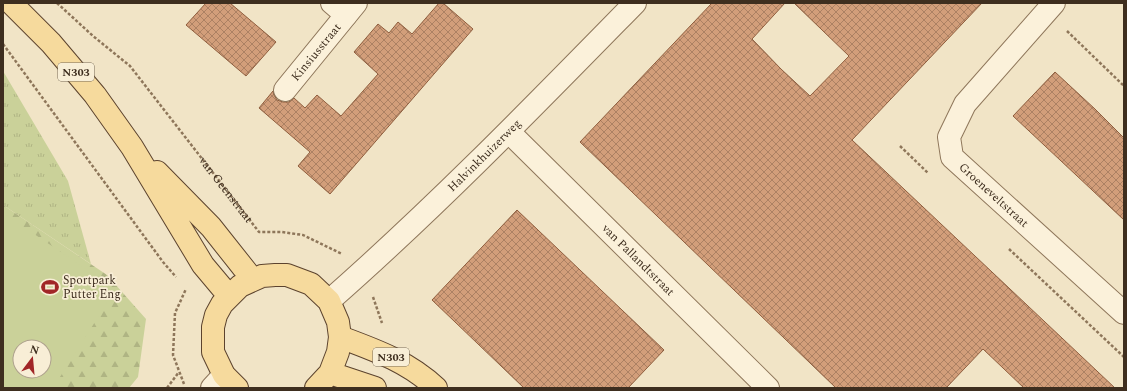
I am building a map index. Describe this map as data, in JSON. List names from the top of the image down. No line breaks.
{"streets":{"main road":["N303"],"street":["Kinsiusstraat","Halvinkhuizerweg","Groeneveltstraat","van Pallandtstraat"],"path":["van Geenstraat"]},"crossings":[["N303","van Geenstraat"],["Halvinkhuizerweg","van Geenstraat"],["Halvinkhuizerweg","van Pallandtstraat"]],"places":{"sports":["Sportpark Putter Eng"]},"north":"top"}
